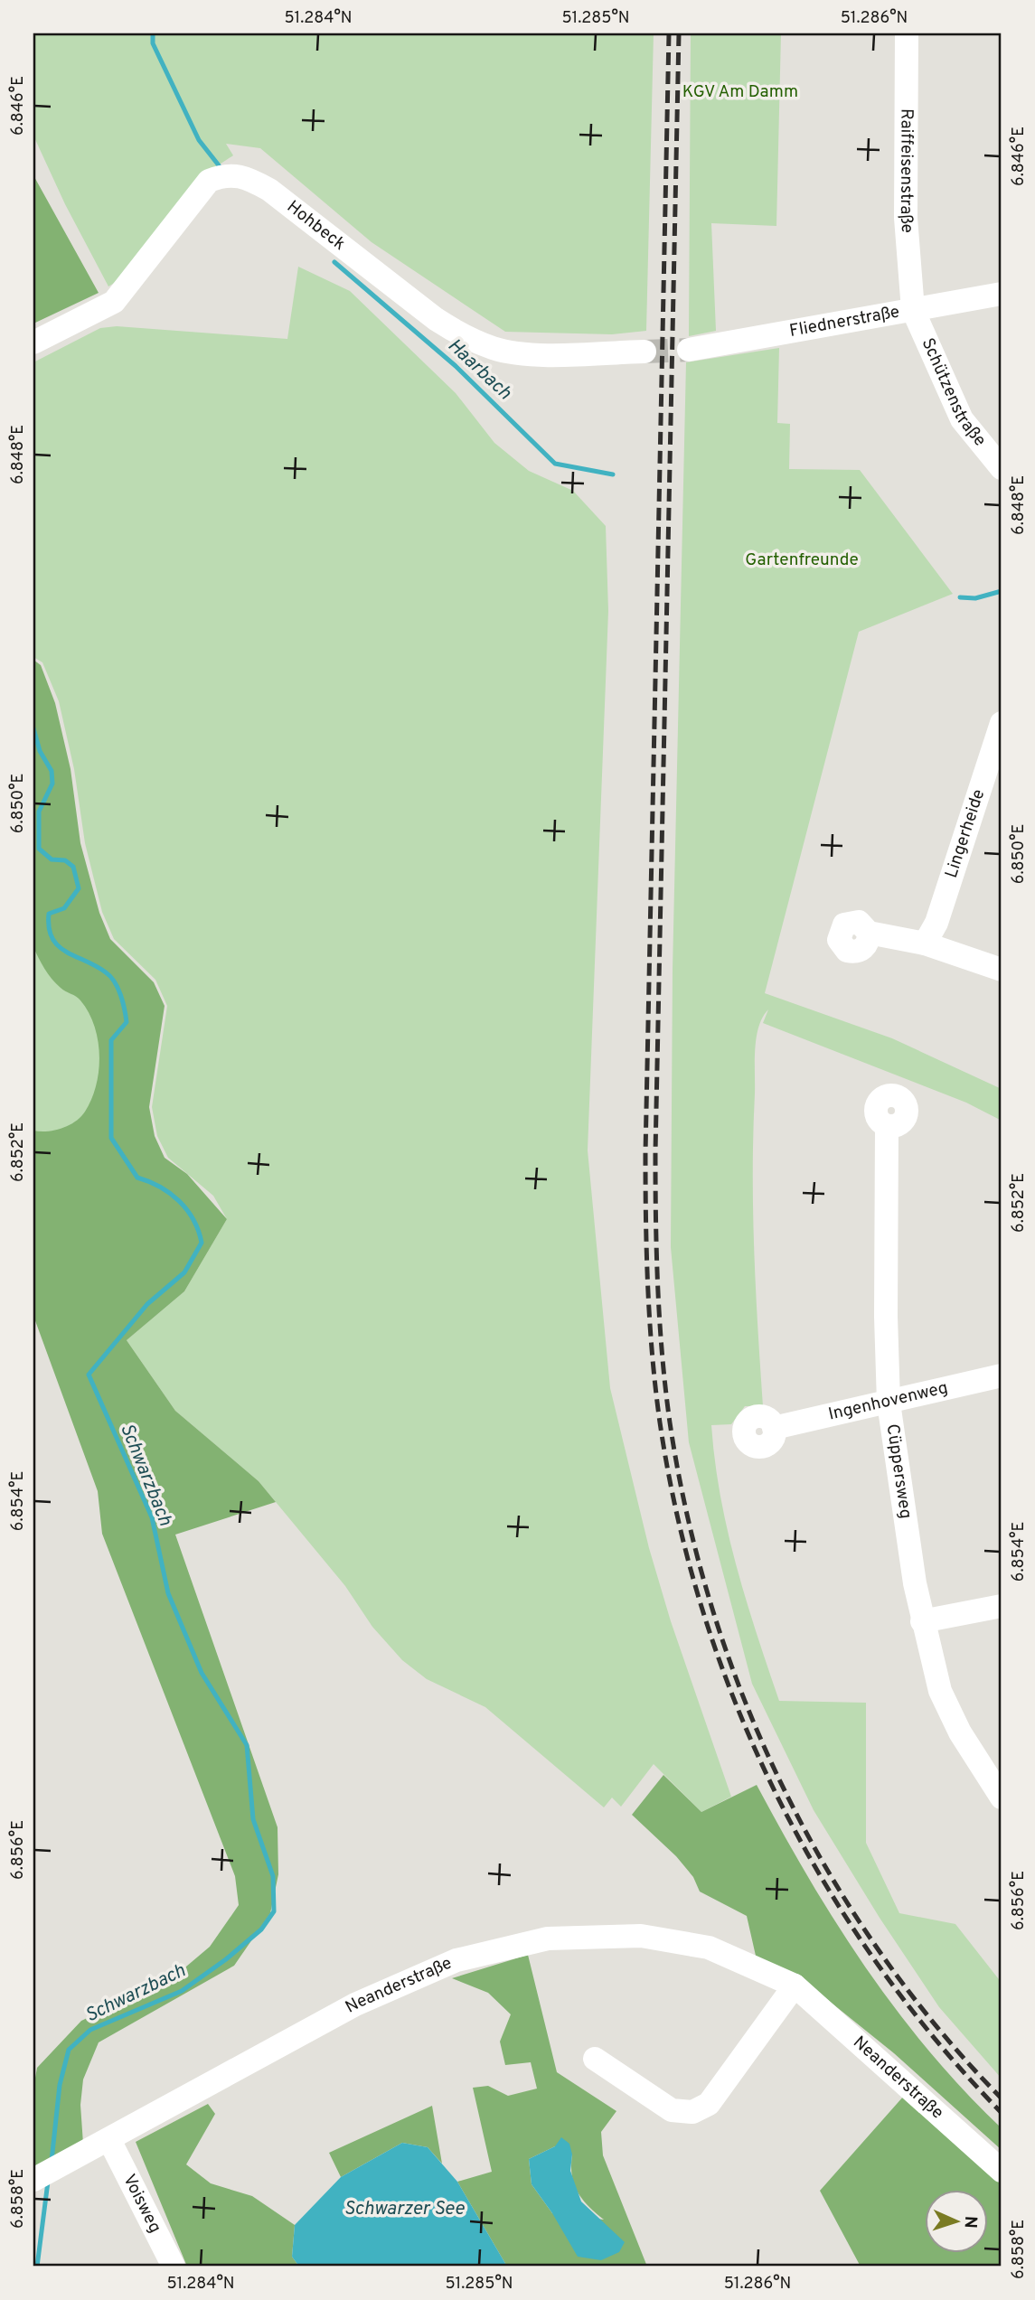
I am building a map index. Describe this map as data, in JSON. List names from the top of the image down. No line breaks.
{"streets":{"street":["Raiffeisenstraße","Hohbeck","Fliednerstraße","Schützenstraße","Lingerheide","Ingenhovenweg","Cüppersweg","Neanderstraße","Voisweg"]},"crossings":[["Raiffeisenstraße","Fliednerstraße"],["Raiffeisenstraße","Schützenstraße"],["Fliednerstraße","Schützenstraße"],["Ingenhovenweg","Cüppersweg"],["Neanderstraße","Voisweg"]],"water":["Haarbach","Schwarzbach","Schwarzer See"],"parks":["KGV Am Damm","Gartenfreunde"],"north":"right","coordinates":["51.284°N","51.285°N","51.286°N","6.846°E","6.848°E","6.850°E","6.852°E","6.854°E","6.856°E","6.858°E"]}
